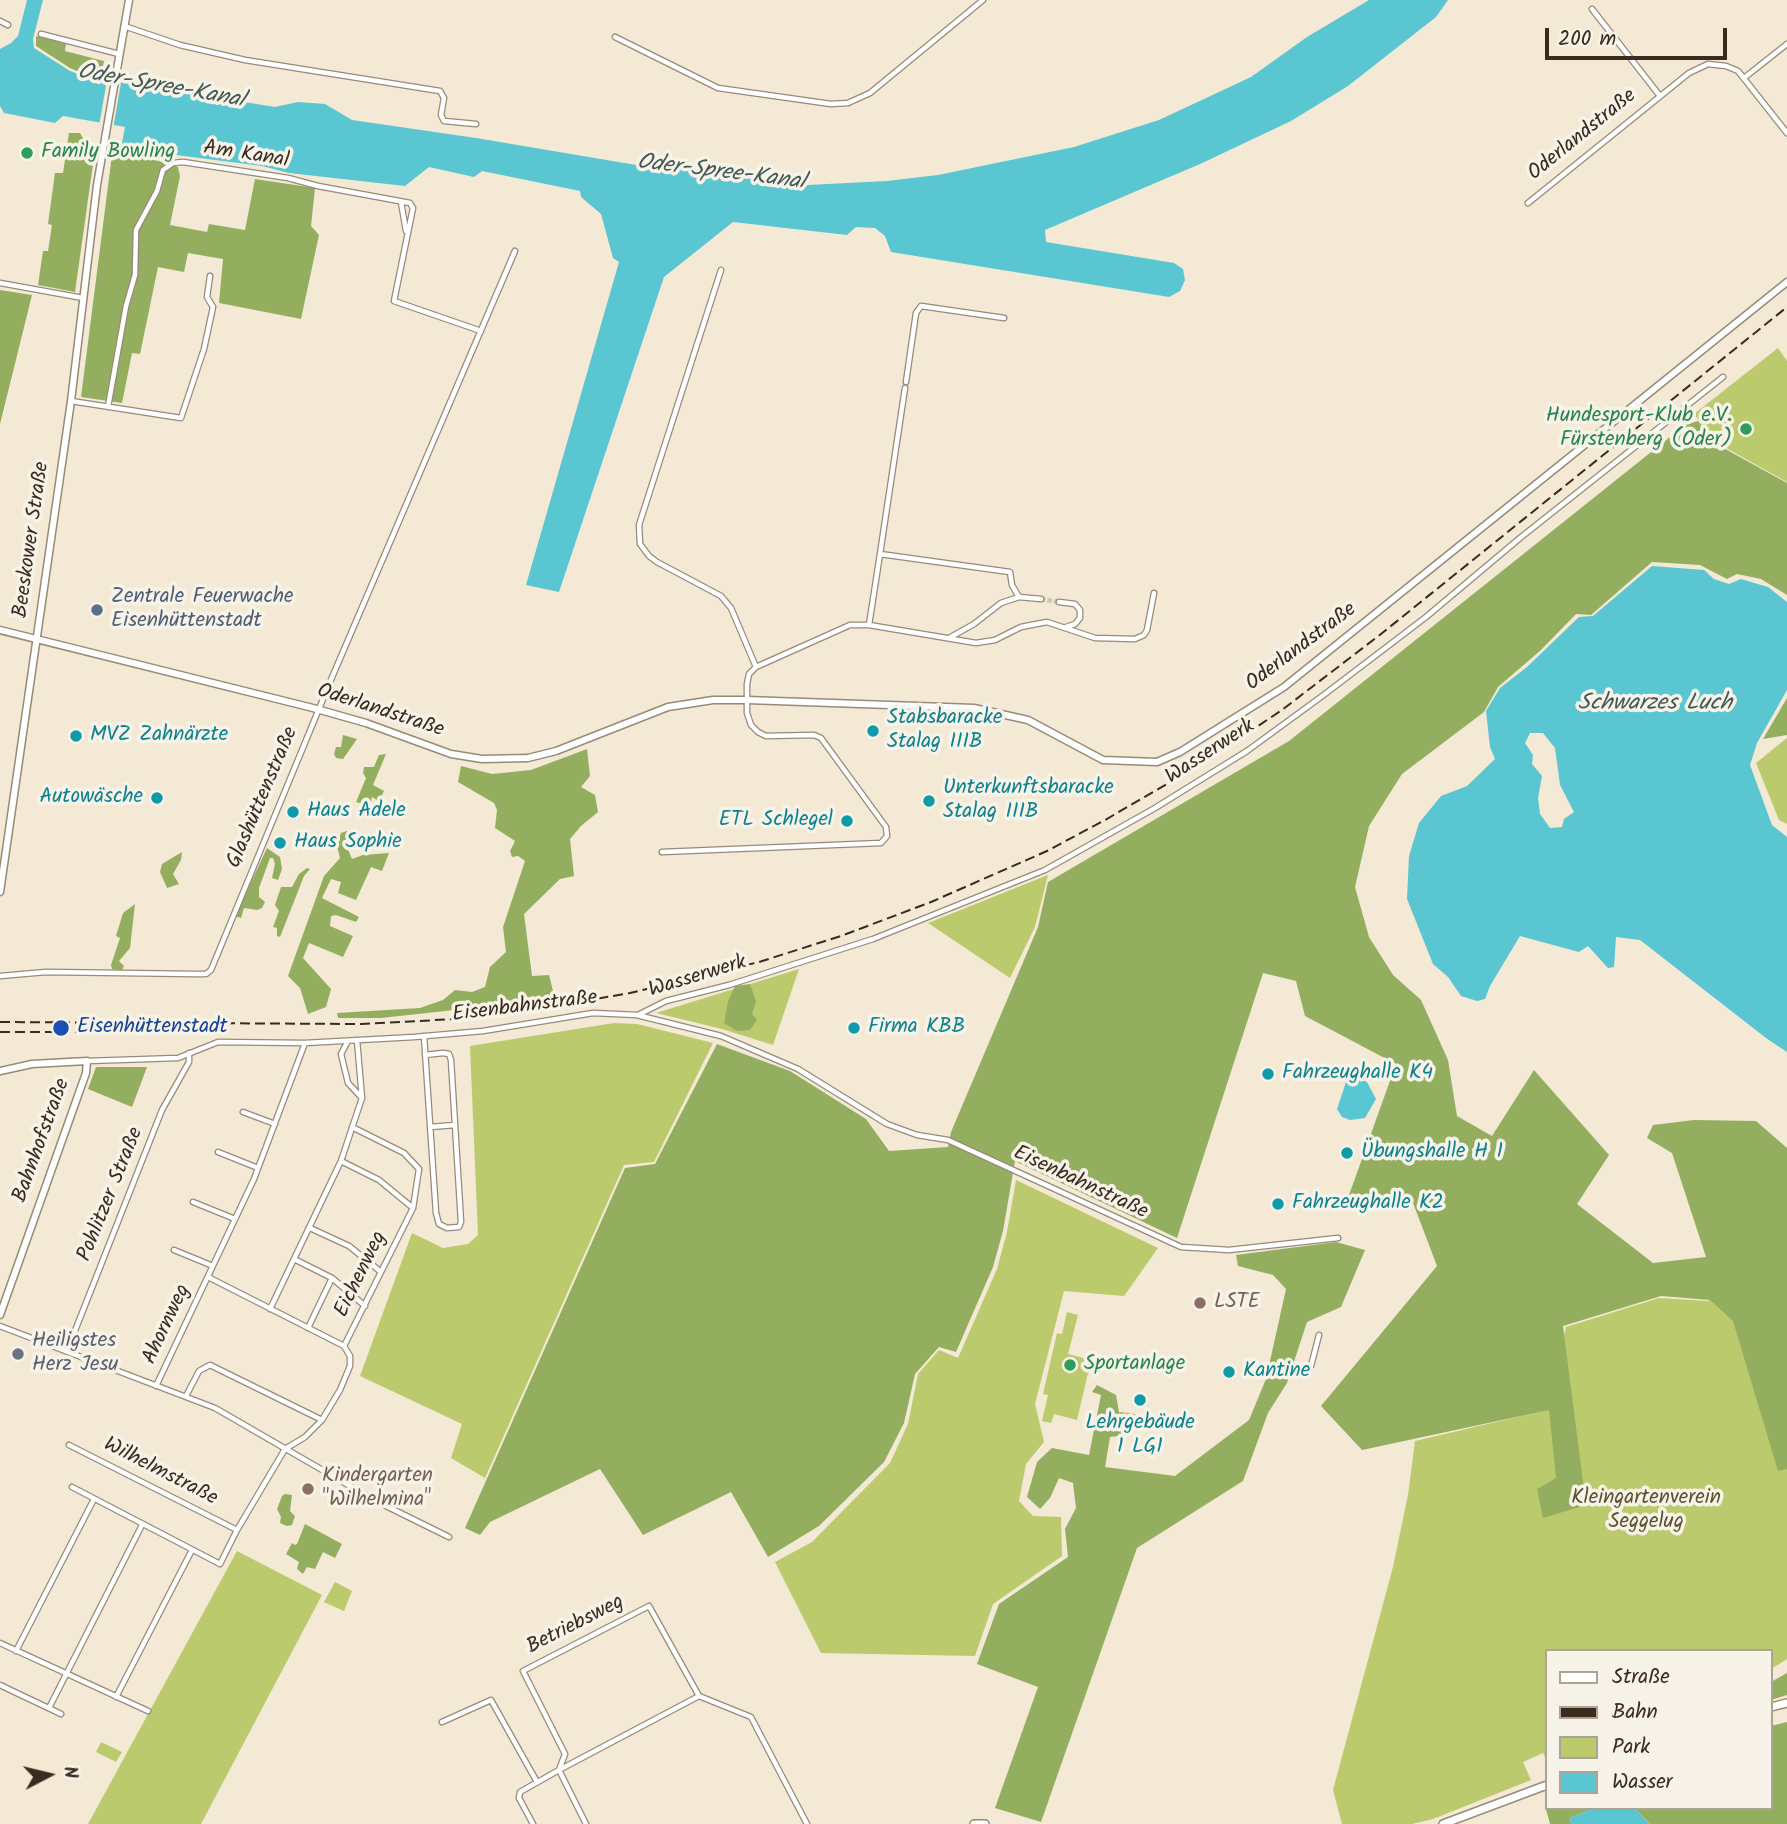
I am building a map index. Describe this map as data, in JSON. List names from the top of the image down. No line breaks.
{"streets":{"street":["Oderlandstraße","Am Kanal","Beeskower Straße","Wasserwerk","Glashüttenstraße","Eisenbahnstraße","Bahnhofstraße","Pohlitzer Straße","Eichenweg","Ahornweg","Wilhelmstraße","Betriebsweg"]},"crossings":[["Oderlandstraße","Beeskower Straße"],["Oderlandstraße","Glashüttenstraße"],["Wasserwerk","Eisenbahnstraße"],["Eisenbahnstraße","Bahnhofstraße"],["Eisenbahnstraße","Pohlitzer Straße"],["Eisenbahnstraße","Ahornweg"],["Eichenweg","Ahornweg"]],"water":["Oder-Spree-Kanal","Schwarzes Luch"],"parks":["Kleingartenverein Seggelug"],"places":["Family Bowling","Hundesport-Klub e.V. Fürstenberg (Oder)","Zentrale Feuerwache Eisenhüttenstadt","Stabsbaracke Stalag IIIB","MVZ Zahnärzte","Autowäsche","Unterkunftsbaracke Stalag IIIB","Haus Adele","ETL Schlegel","Haus Sophie","Eisenhüttenstadt","Firma KBB","Fahrzeughalle K4","Übungshalle H 1","Fahrzeughalle K2","LSTE","Heiligstes Herz Jesu","Sportanlage","Kantine","Lehrgebäude 1 LG1","Kindergarten \"Wilhelmina\""],"legend":["Straße","Bahn","Park","Wasser"],"scale_bar":"200 m","north":"right"}
